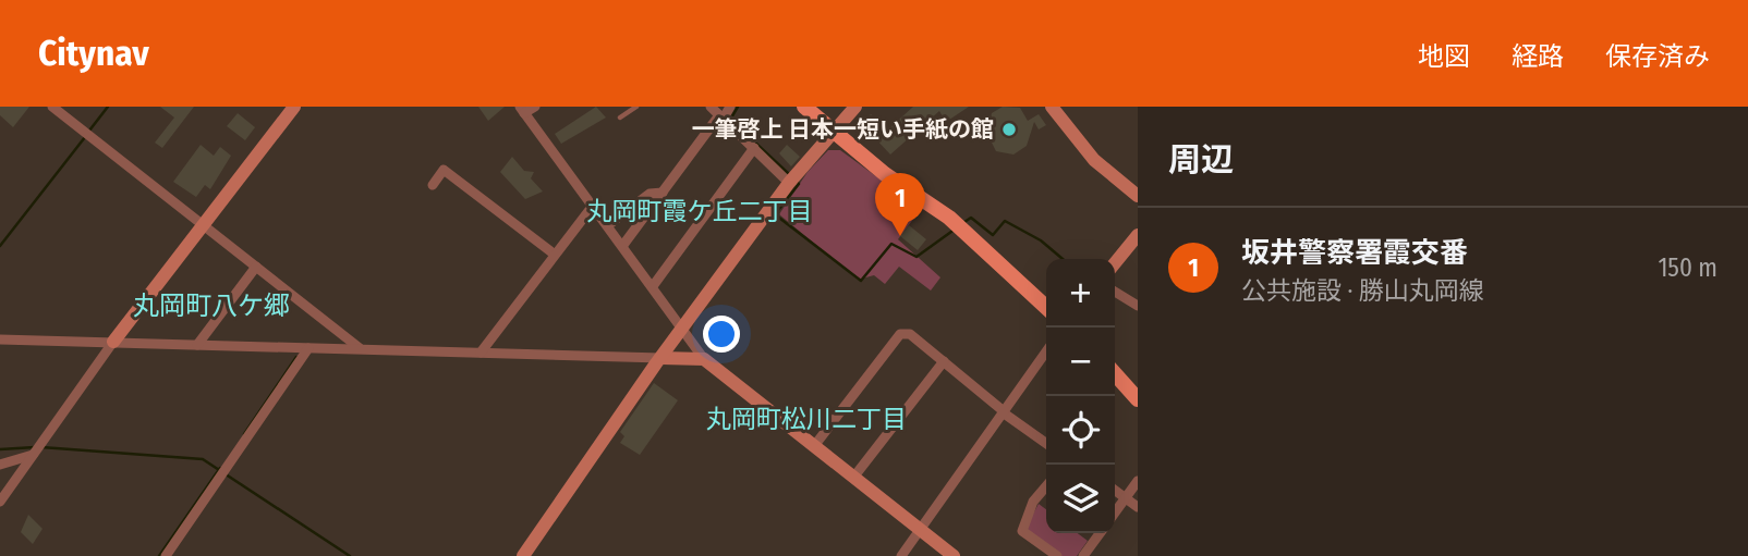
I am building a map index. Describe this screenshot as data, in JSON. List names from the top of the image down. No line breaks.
{"districts":["丸岡町霞ケ丘二丁目","丸岡町八ケ郷","丸岡町松川二丁目"],"places":["一筆啓上 日本一短い手紙の館"],"page":{"header":"Citynav","nav":["地図","経路","保存済み"],"heading":"周辺","pins":"1","list":[{"mark":"1","name":"坂井警察署霞交番","note":"公共施設 · 勝山丸岡線","value":"150 m"}],"map_buttons":["+","−"]}}
